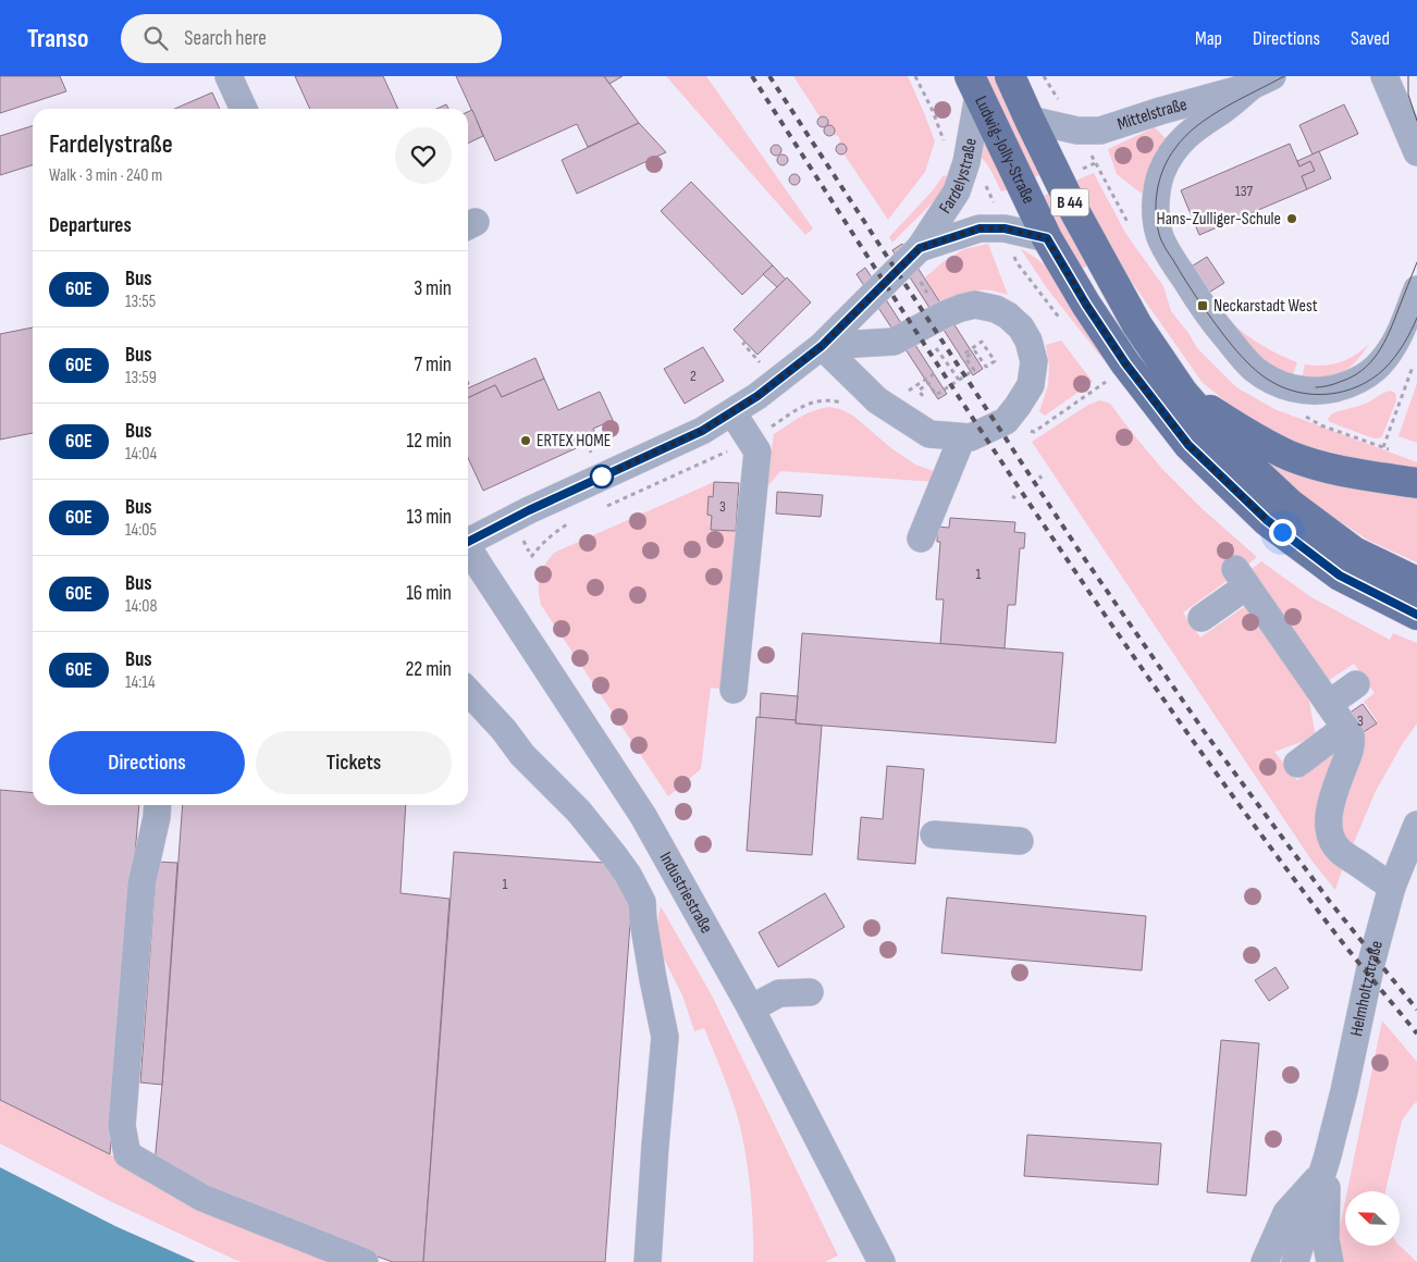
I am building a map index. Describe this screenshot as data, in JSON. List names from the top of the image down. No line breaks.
{"streets":{"main road":["Ludwig-Jolly-Straße","B 44"],"street":["Mittelstraße","Fardelystraße","Industriestraße","Helmholtzstraße"]},"crossings":[["Mittelstraße","Ludwig-Jolly-Straße"],["Ludwig-Jolly-Straße","Fardelystraße"]],"places":{"other":["Hans-Zulliger-Schule","ERTEX HOME"],"transit":["Neckarstadt West"]},"lines":["bus line 60E"],"house_numbers":["137","2","3","1","3","1"],"north":"top left","page":{"header":"Transo","search":"Search here","nav":["Map","Directions","Saved"],"heading":[["Fardelystraße","Walk · 3 min · 240 m"],"Departures"],"list":[{"mark":"60E","name":"Bus","note":"13:55","value":"3 min"},{"mark":"60E","name":"Bus","note":"13:59","value":"7 min"},{"mark":"60E","name":"Bus","note":"14:04","value":"12 min"},{"mark":"60E","name":"Bus","note":"14:05","value":"13 min"},{"mark":"60E","name":"Bus","note":"14:08","value":"16 min"},{"mark":"60E","name":"Bus","note":"14:14","value":"22 min"}],"buttons":["Directions","Tickets"]}}
